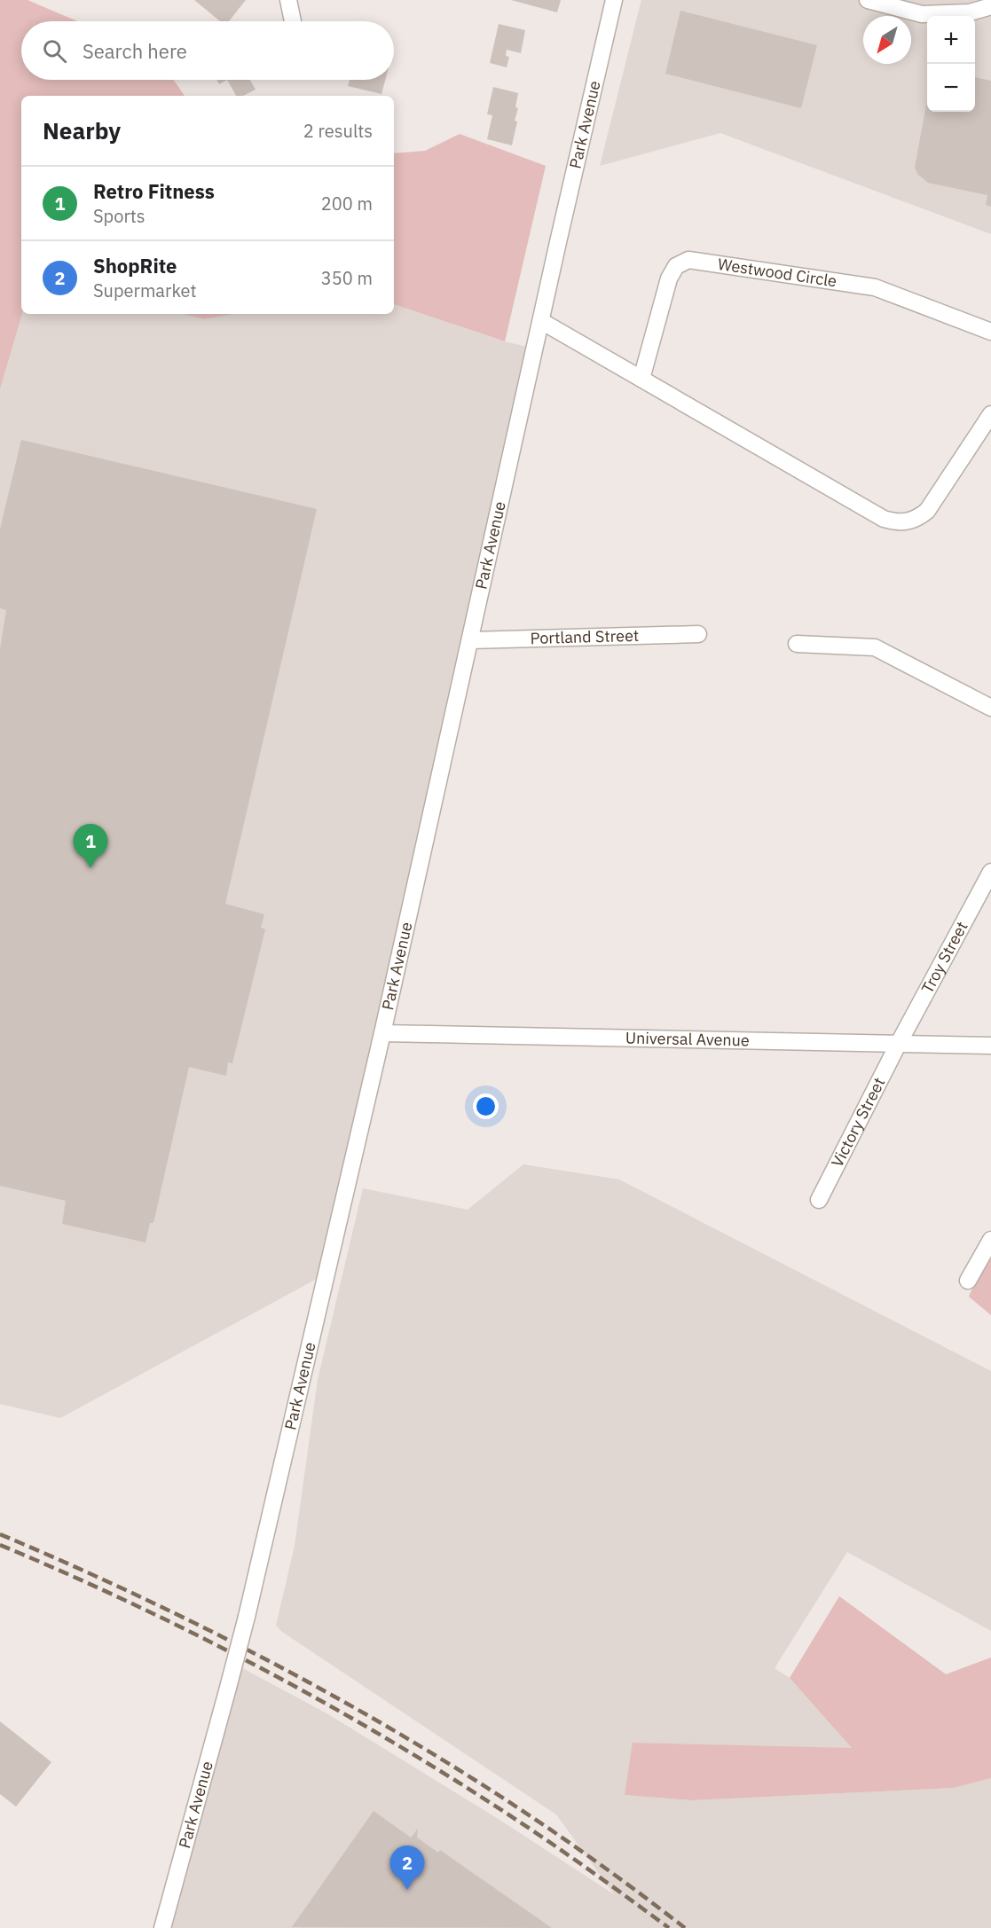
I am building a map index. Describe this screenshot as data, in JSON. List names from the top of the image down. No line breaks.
{"streets":{"street":["Park Avenue","Westwood Circle","Portland Street","Troy Street","Universal Avenue","Victory Street"]},"crossings":[["Park Avenue","Portland Street"],["Park Avenue","Universal Avenue"],["Troy Street","Universal Avenue"],["Troy Street","Victory Street"],["Universal Avenue","Victory Street"]],"north":"bottom left","page":{"map_buttons":["+","−"],"search":"Search here","heading":["Nearby","2 results"],"list":[{"mark":"1","name":"Retro Fitness","note":"Sports","value":"200 m"},{"mark":"2","name":"ShopRite","note":"Supermarket","value":"350 m"}],"pins":["1","2"]}}
